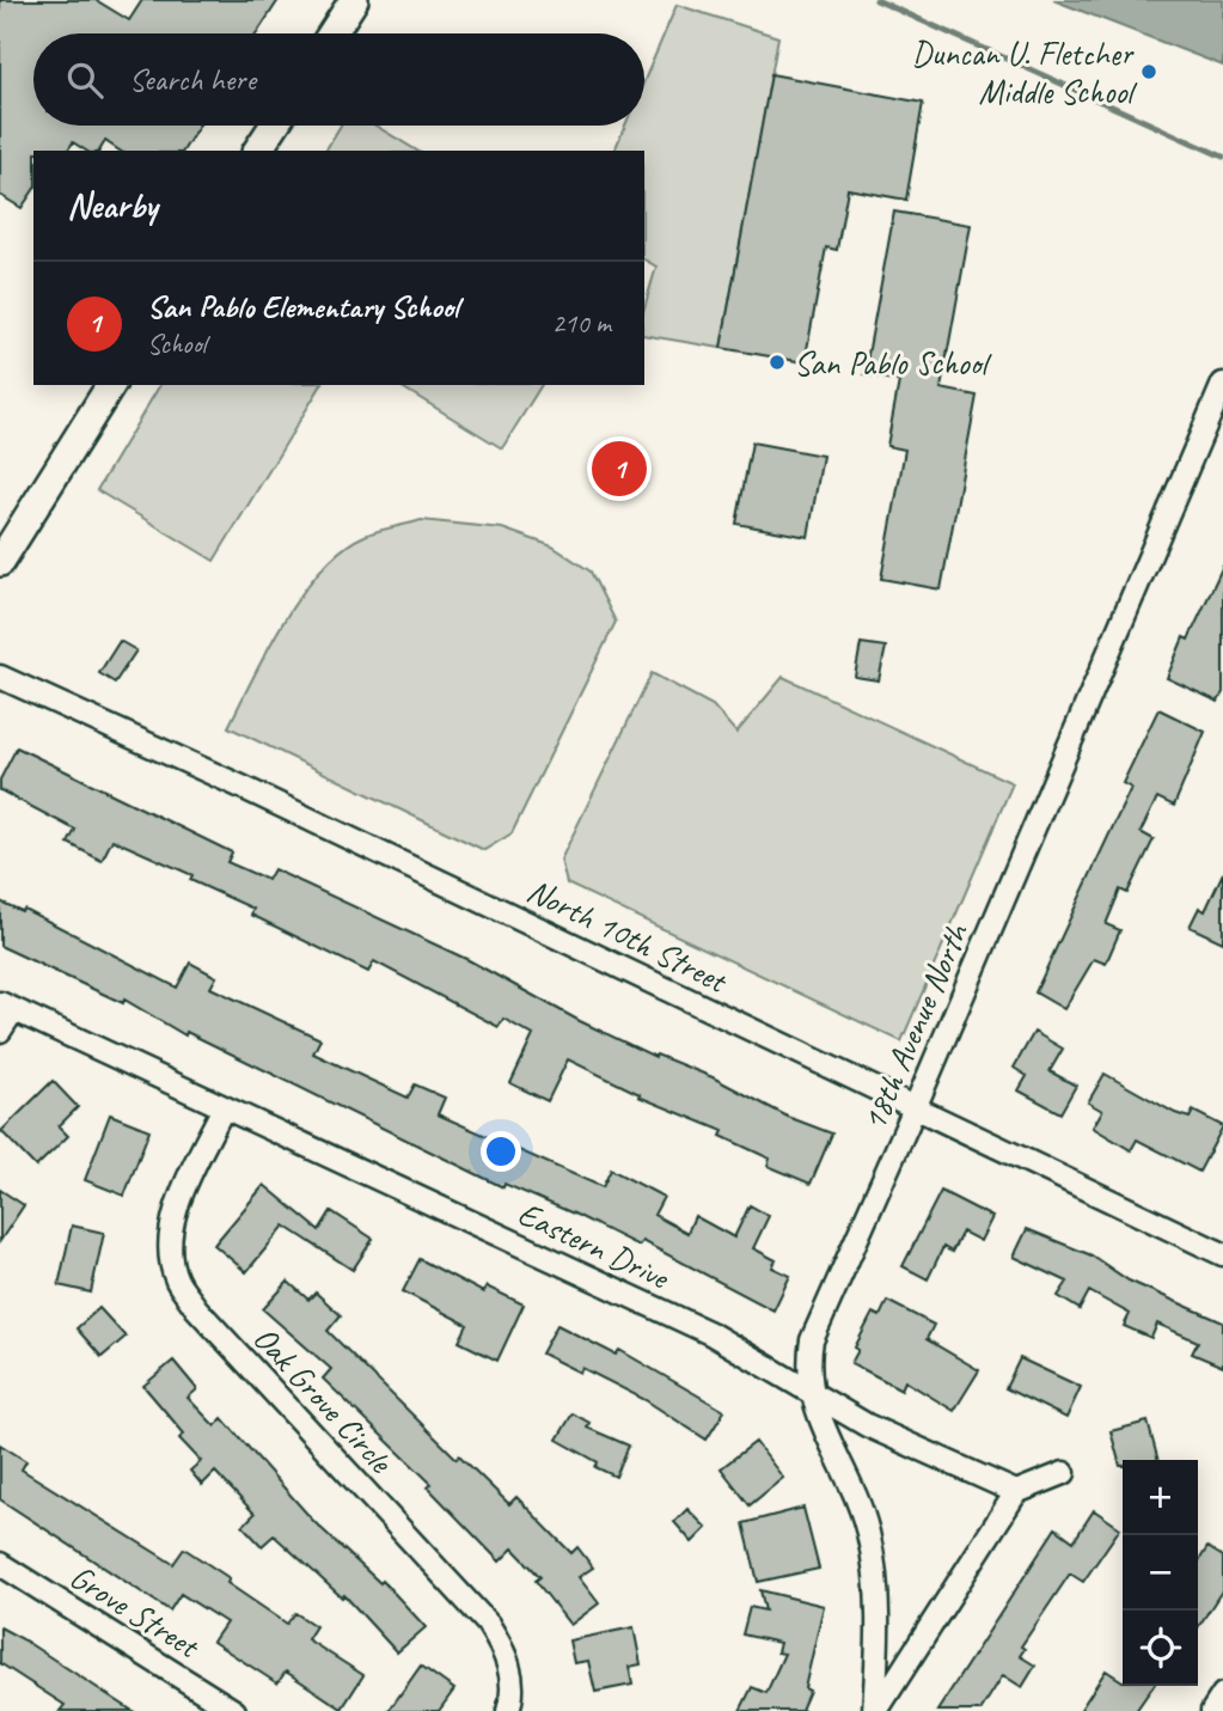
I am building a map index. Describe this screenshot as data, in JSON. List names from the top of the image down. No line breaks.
{"streets":{"street":["North 10th Street","18th Avenue North","Eastern Drive","Oak Grove Circle","Grove Street"]},"crossings":[["North 10th Street","18th Avenue North"],["18th Avenue North","Eastern Drive"],["Eastern Drive","Oak Grove Circle"]],"places":["Duncan U. Fletcher Middle School","San Pablo School"],"page":{"search":"Search here","heading":"Nearby","list":[{"mark":"1","name":"San Pablo Elementary School","note":"School","value":"210 m"}],"pins":"1","map_buttons":["+","−"]}}
